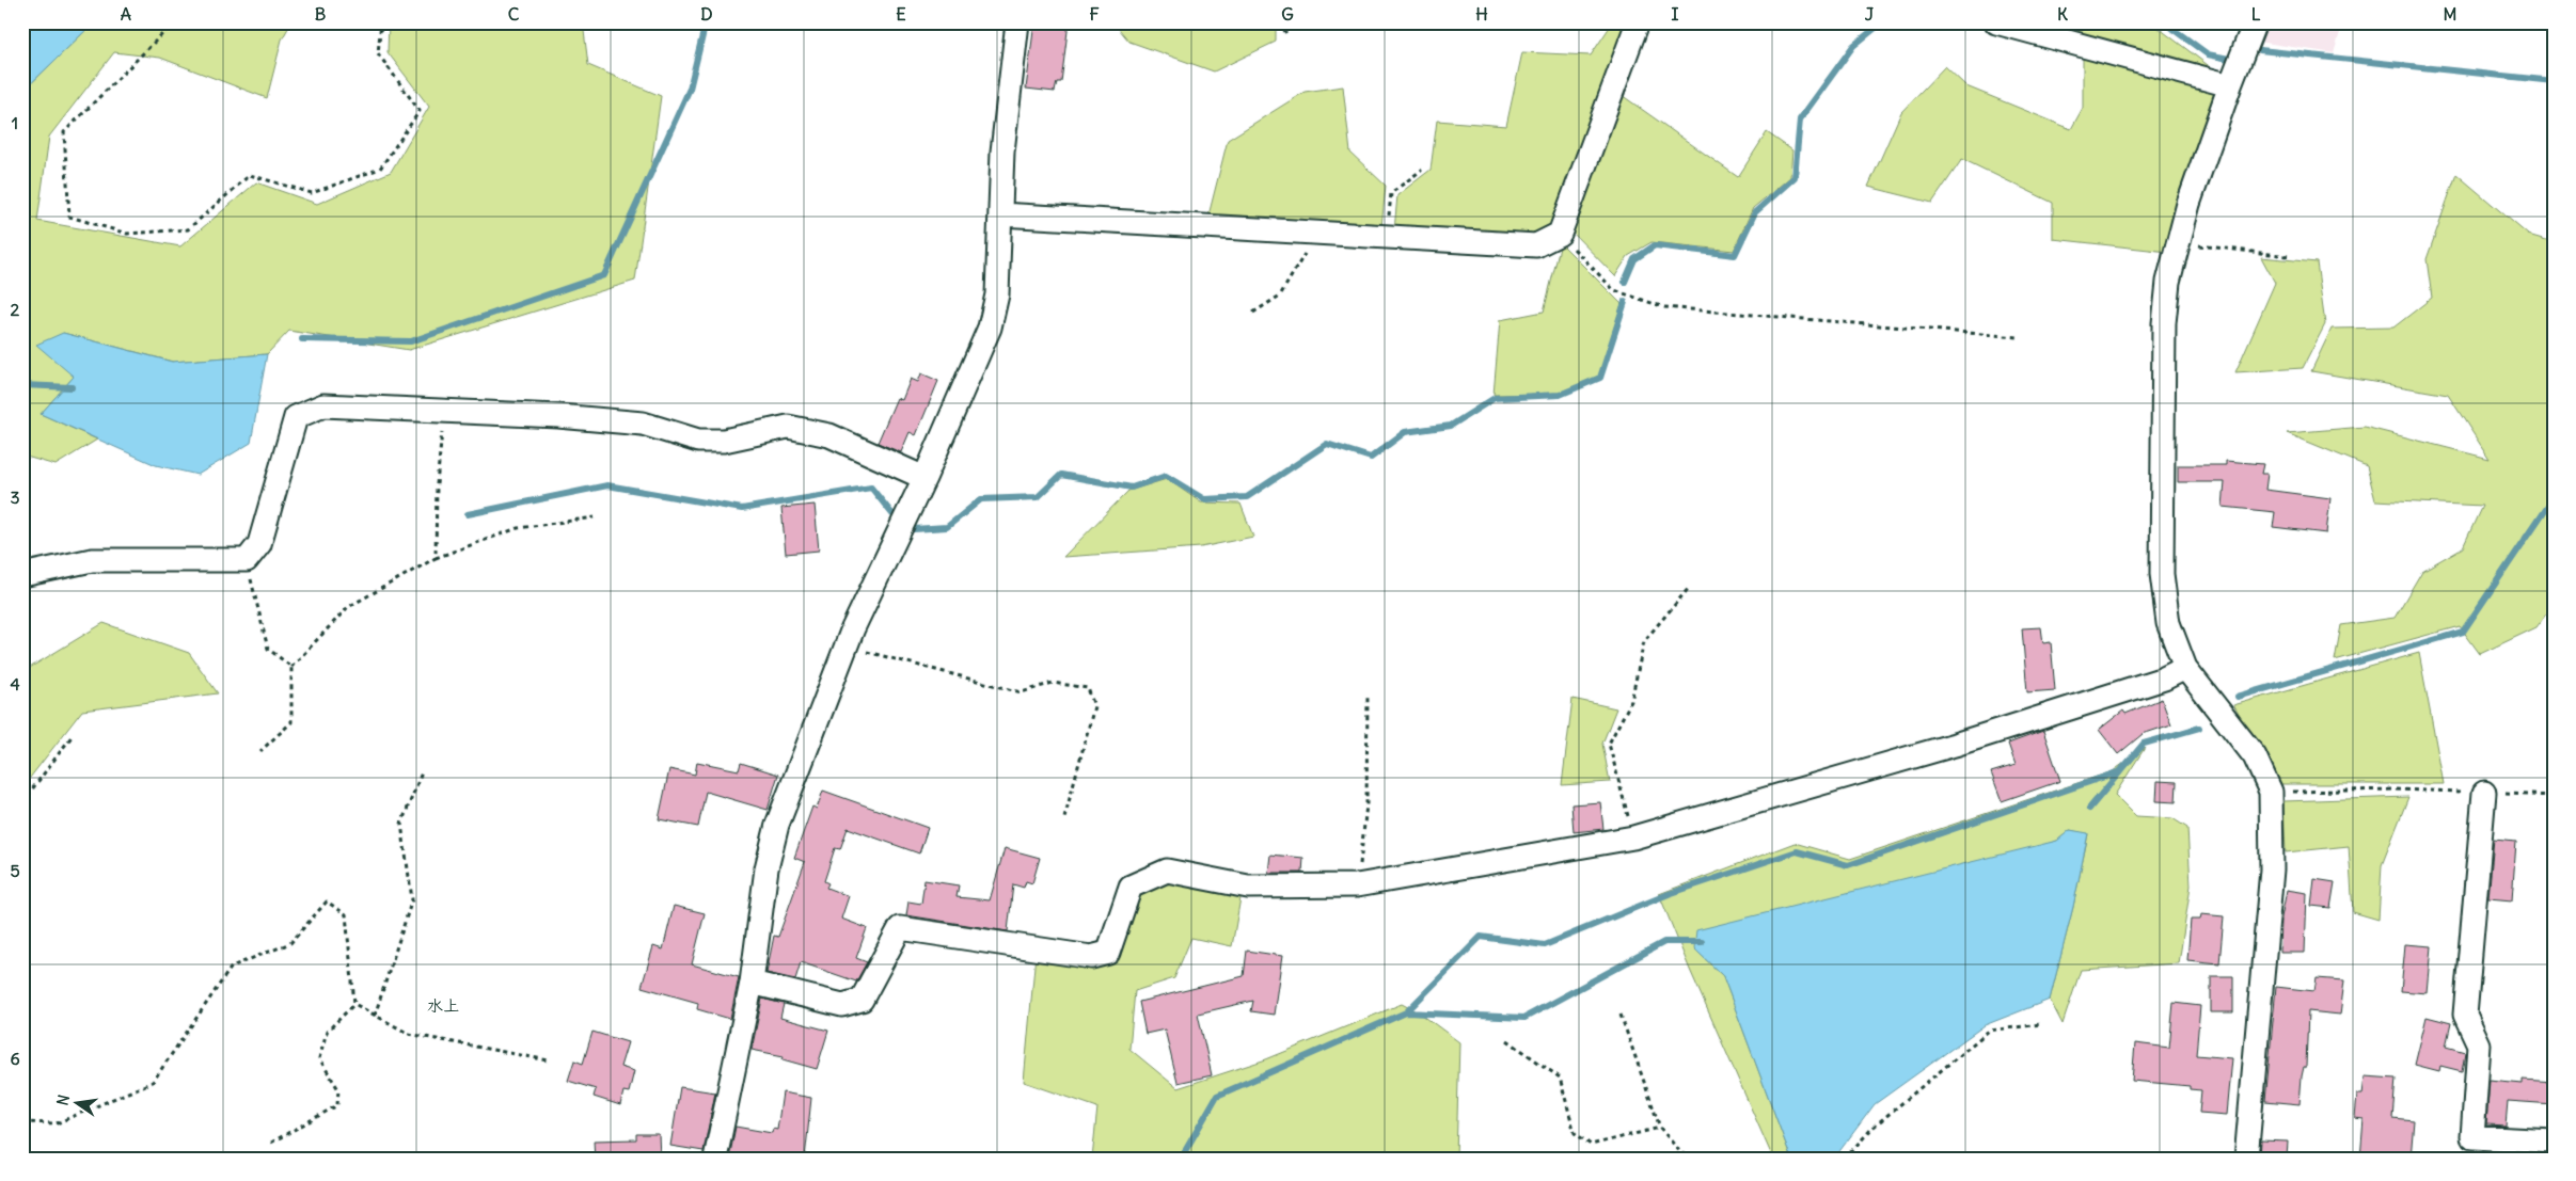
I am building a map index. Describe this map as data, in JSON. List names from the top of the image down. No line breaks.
{"districts":["水上"],"north":"left","grid":{"columns":["A","B","C","D","E","F","G","H","I","J","K","L","M"],"rows":["1","2","3","4","5","6"]}}
